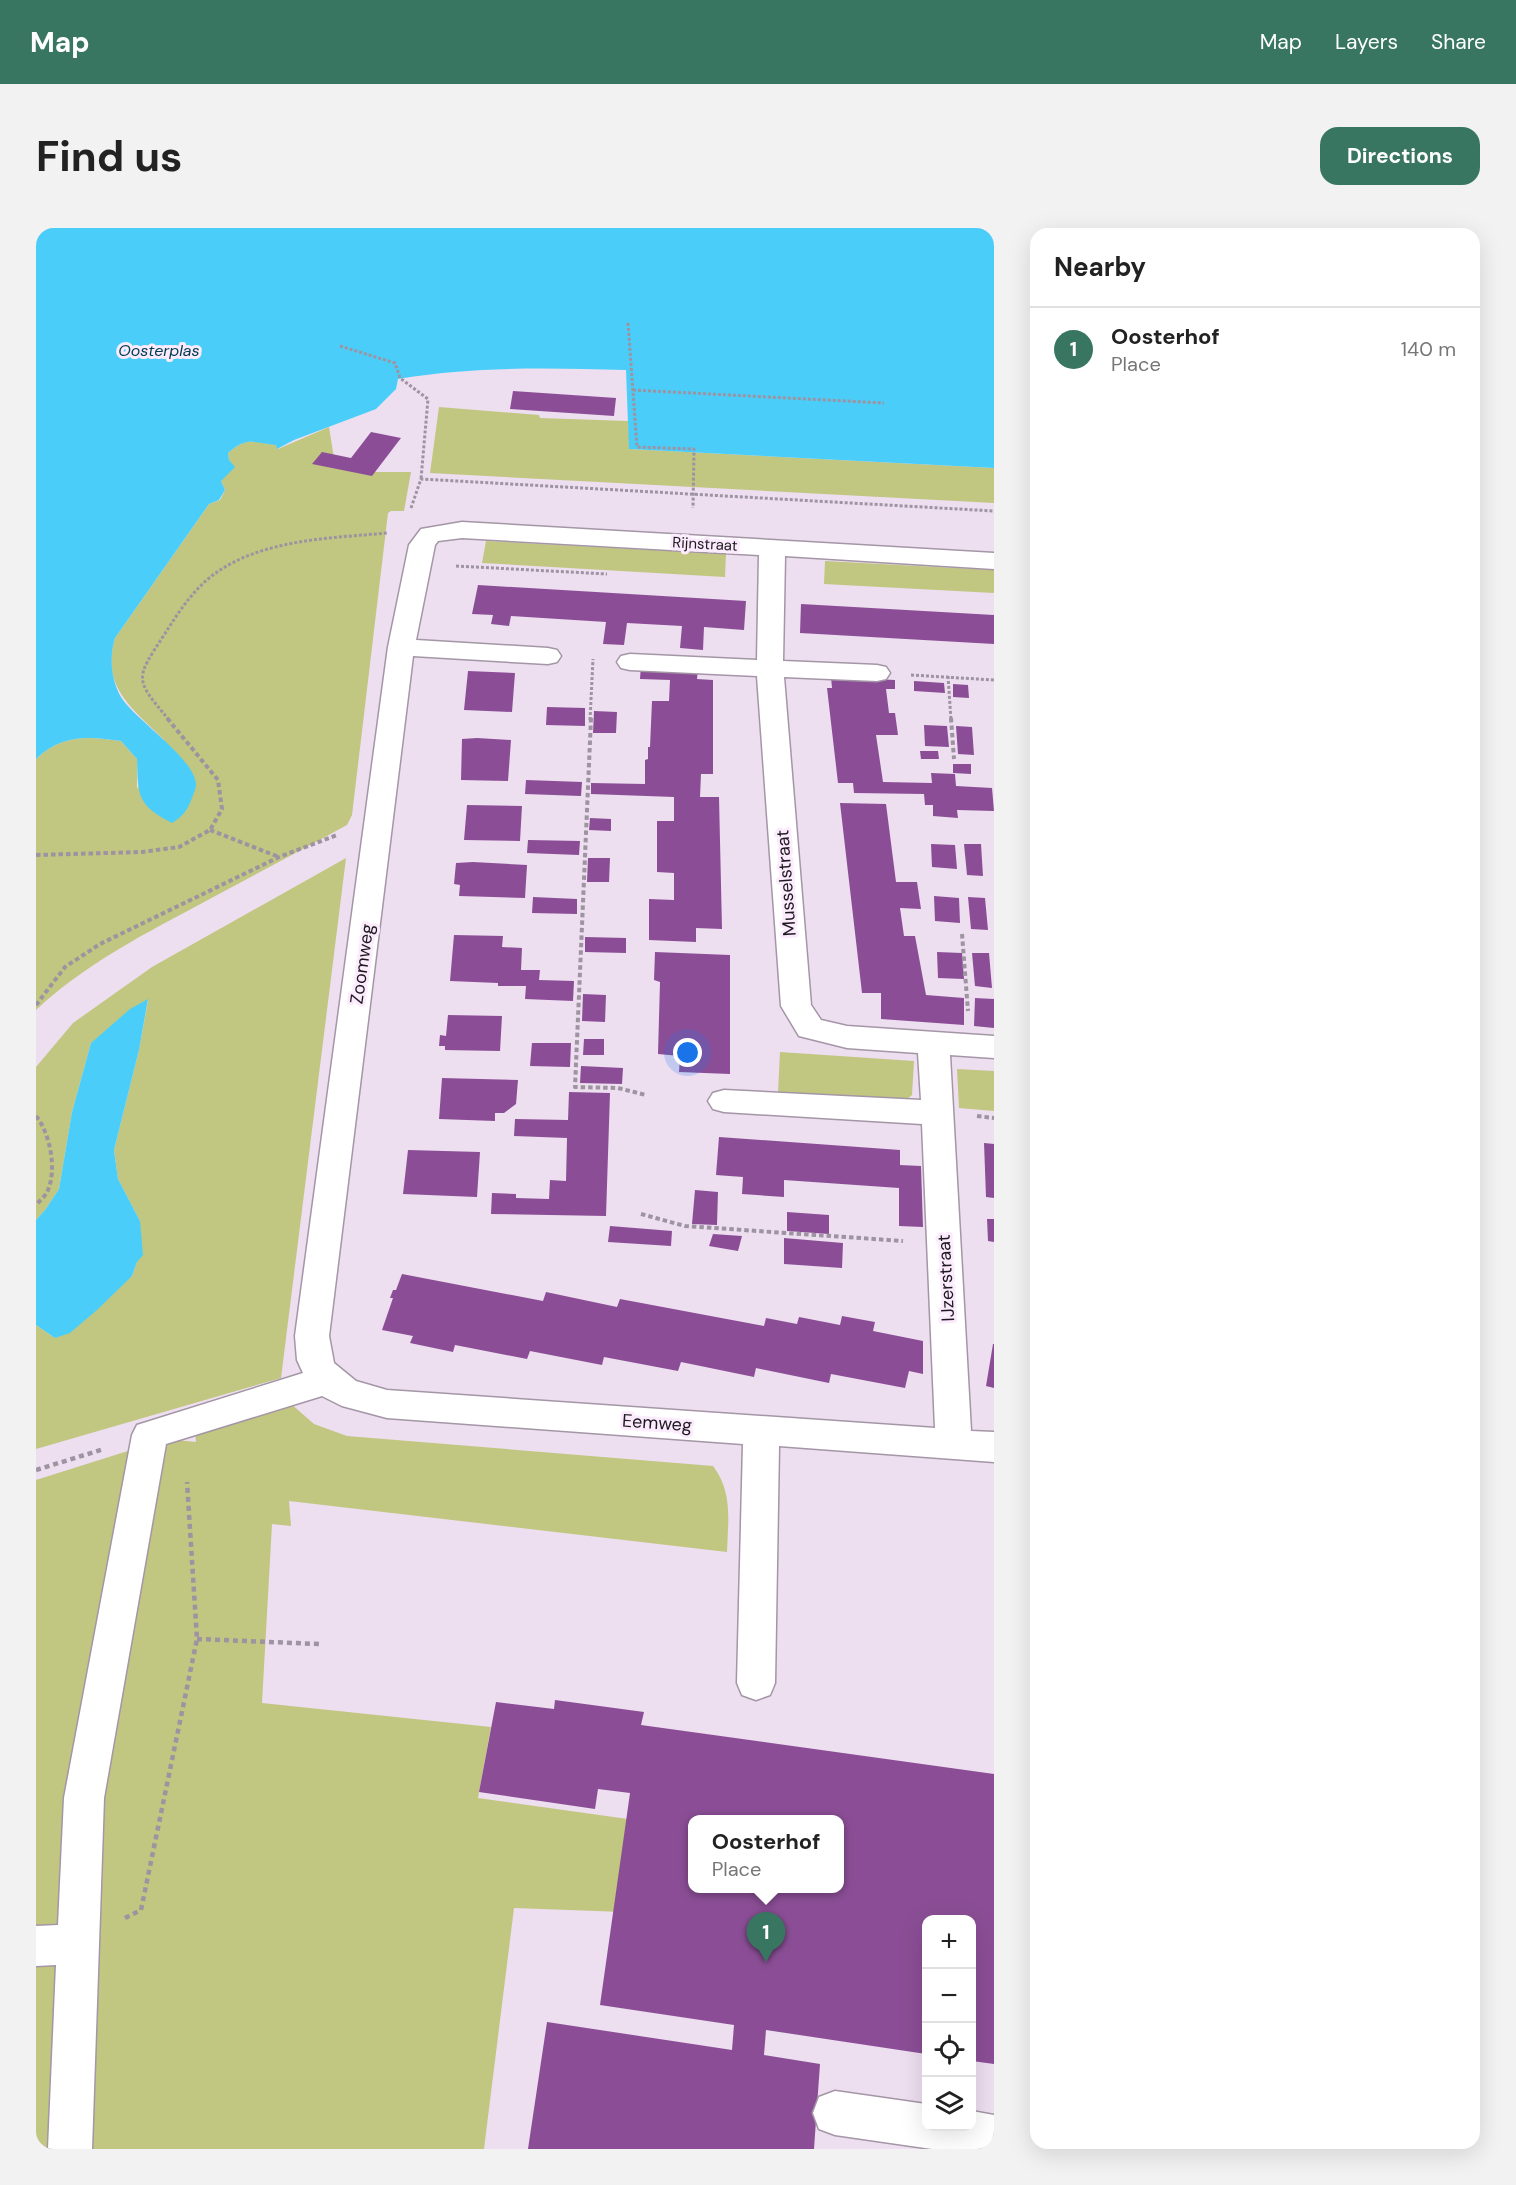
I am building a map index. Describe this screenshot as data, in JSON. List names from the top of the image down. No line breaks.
{"streets":{"street":["Rijnstraat","Musselstraat","Zoomweg","IJzerstraat","Eemweg"]},"crossings":[["Rijnstraat","Musselstraat"],["Rijnstraat","Zoomweg"],["Musselstraat","IJzerstraat"],["Zoomweg","Eemweg"],["IJzerstraat","Eemweg"]],"water":["Oosterplas"],"page":{"header":"Map","nav":["Map","Layers","Share"],"buttons":"Directions","title":"Find us","heading":"Nearby","list":[{"mark":"1","name":"Oosterhof","note":"Place","value":"140 m"}],"popup":["Oosterhof","Place"],"pins":"1","map_buttons":["+","−"]}}
